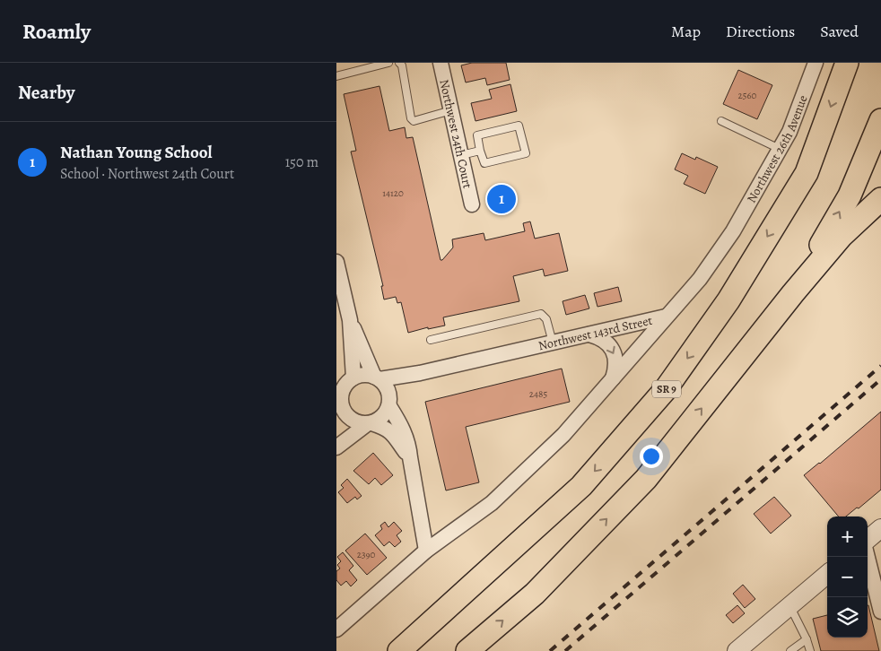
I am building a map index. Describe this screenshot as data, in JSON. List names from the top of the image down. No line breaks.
{"streets":{"main road":["SR 9"],"street":["Northwest 24th Court","Northwest 26th Avenue","Northwest 143rd Street"]},"crossings":[["Northwest 26th Avenue","Northwest 143rd Street"]],"house_numbers":["2560","14120","2485","2390"],"page":{"header":"Roamly","nav":["Map","Directions","Saved"],"heading":"Nearby","list":[{"mark":"1","name":"Nathan Young School","note":"School · Northwest 24th Court","value":"150 m"}],"pins":"1","map_buttons":["+","−"]}}
